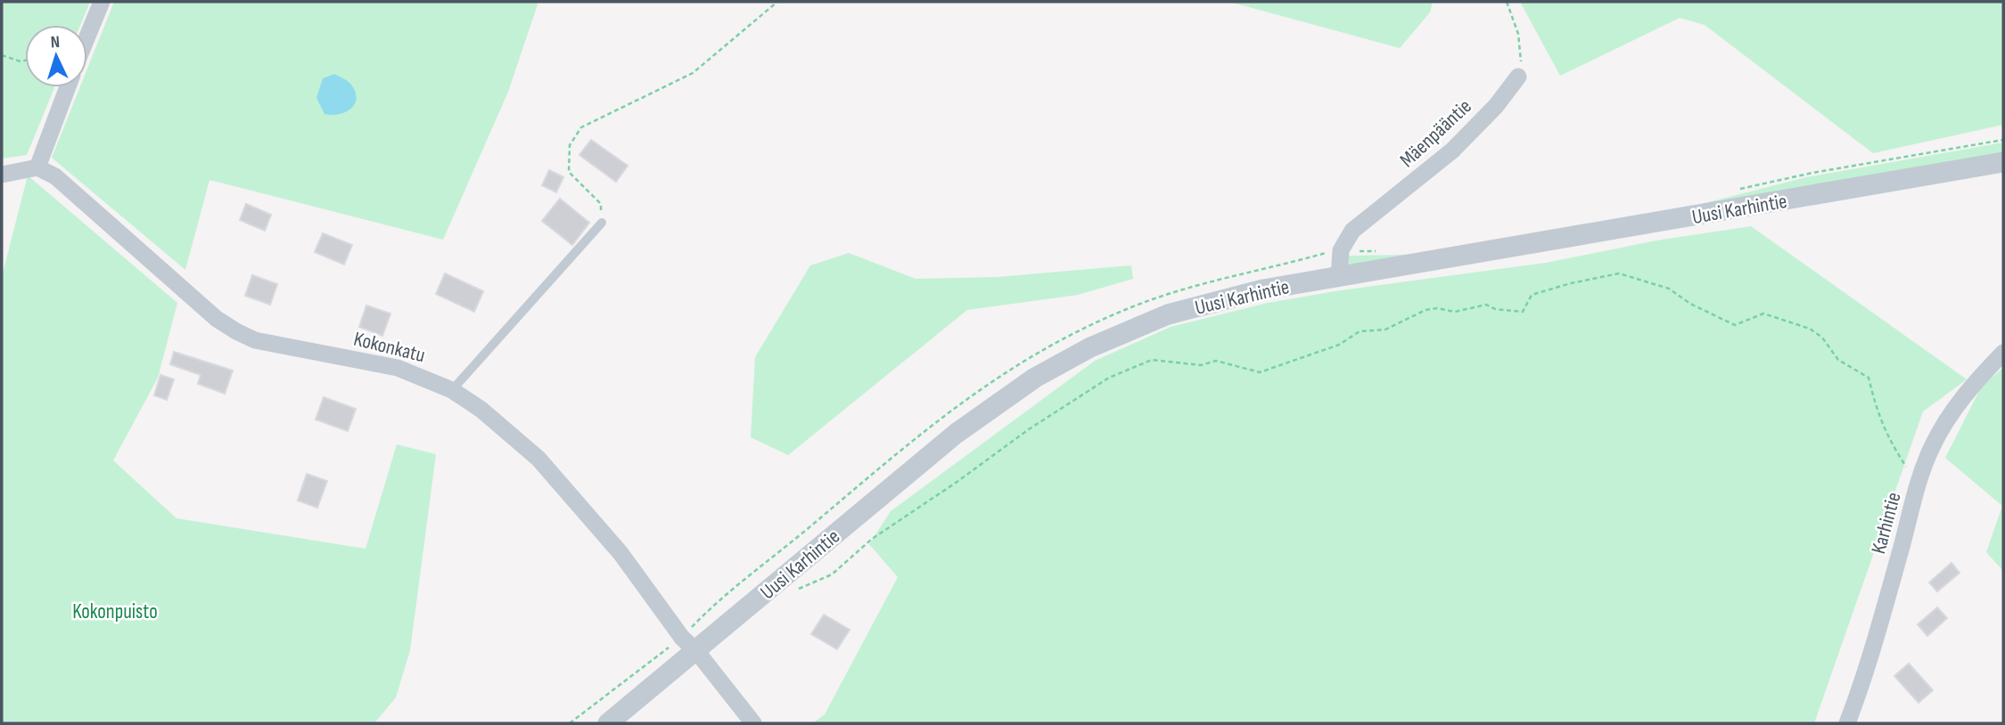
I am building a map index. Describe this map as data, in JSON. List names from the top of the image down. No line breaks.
{"streets":{"street":["Mäenpääntie","Uusi Karhintie","Kokonkatu","Karhintie"]},"crossings":[["Uusi Karhintie","Kokonkatu"]],"parks":["Kokonpuisto"],"north":"top"}
